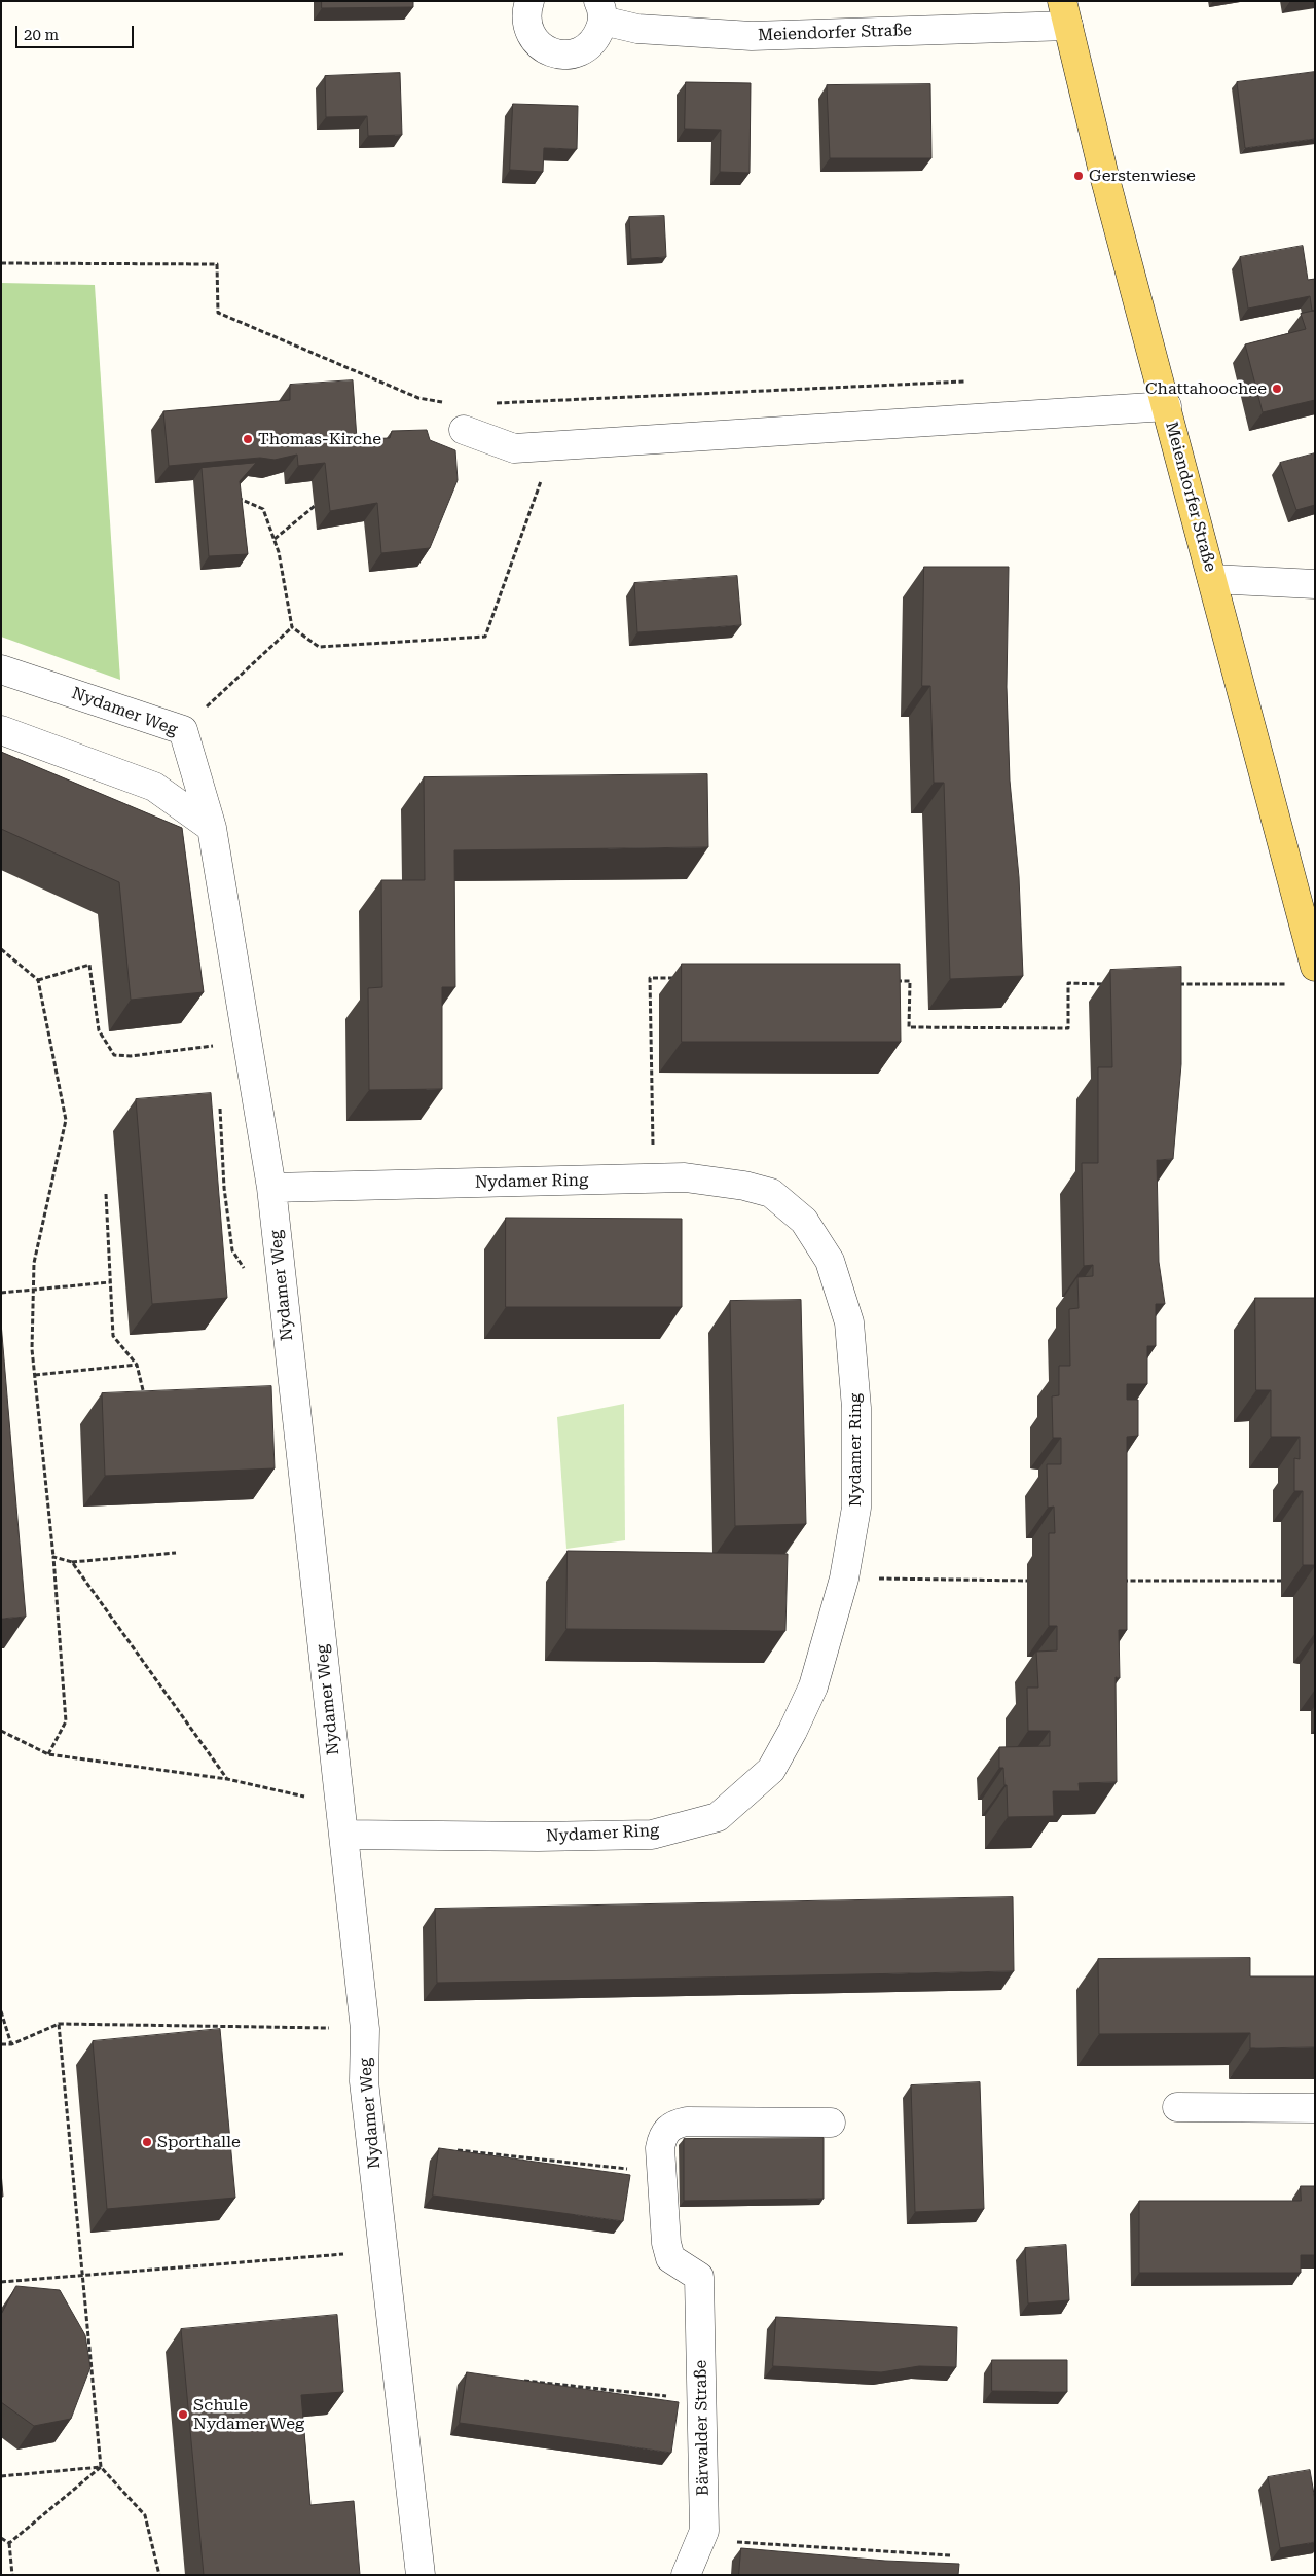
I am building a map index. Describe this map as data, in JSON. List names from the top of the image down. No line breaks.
{"streets":{"main road":["Meiendorfer Straße"],"street":["Nydamer Weg","Nydamer Ring","Bärwalder Straße"]},"crossings":[["Nydamer Weg","Nydamer Ring"]],"places":["Gerstenwiese","Chattahoochee","Thomas-Kirche","Sporthalle","Schule Nydamer Weg"],"scale_bar":"20 m"}
